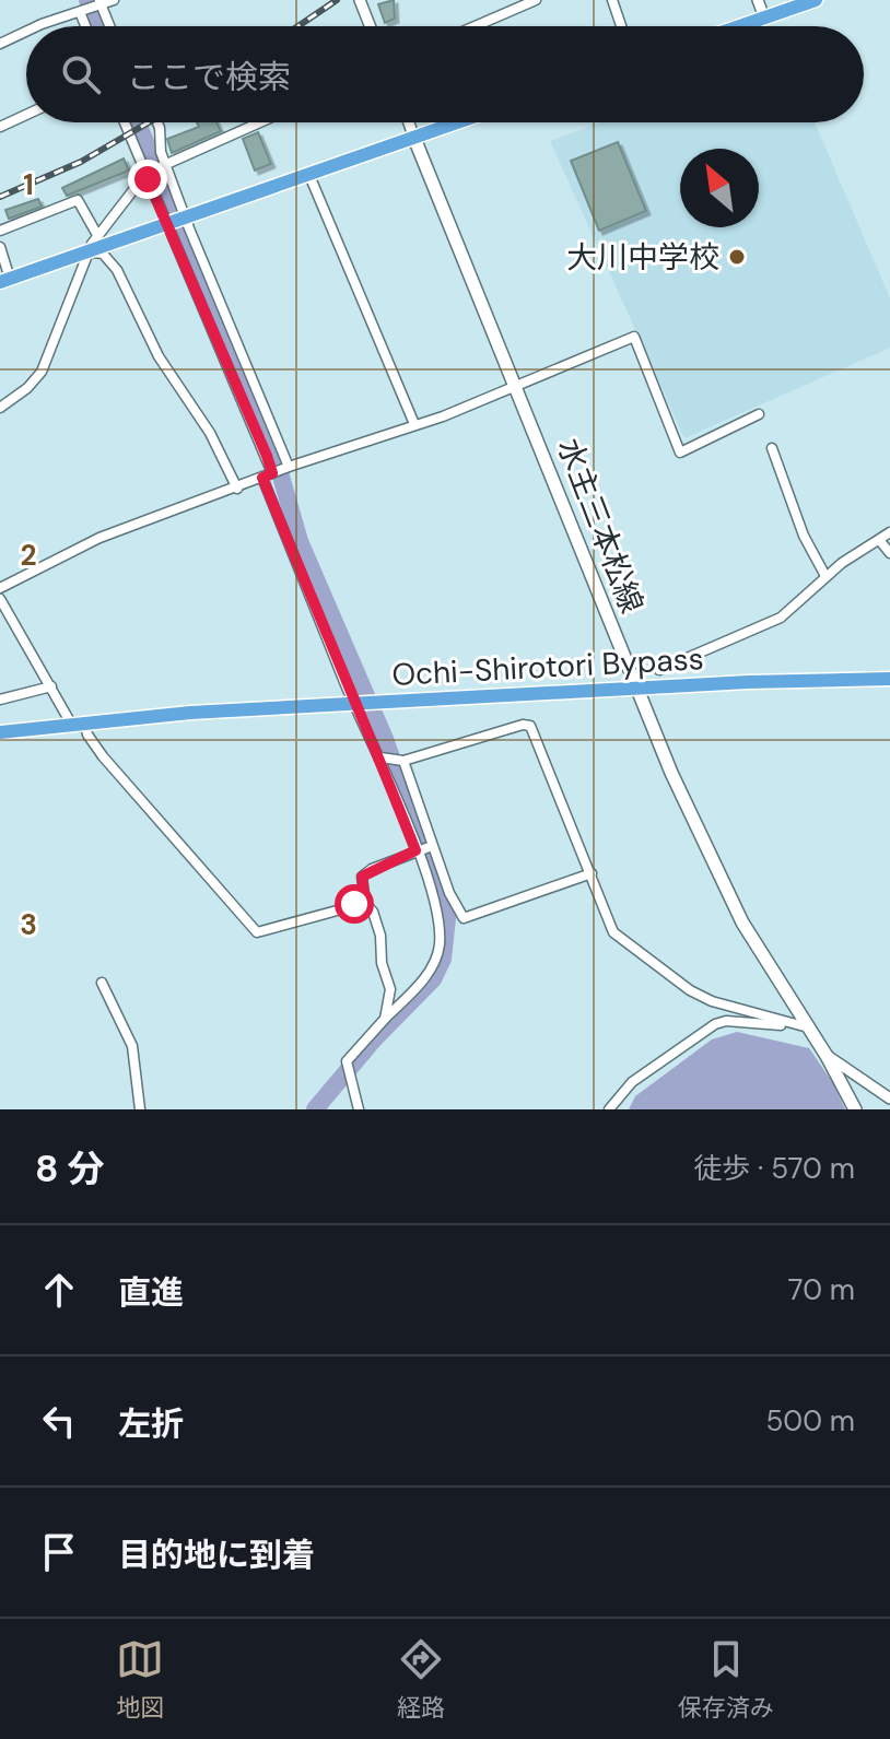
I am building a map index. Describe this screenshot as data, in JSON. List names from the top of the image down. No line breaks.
{"streets":{"highway":["Ochi-Shirotori Bypass"],"main road":["水主三本松線"]},"crossings":[["水主三本松線","Ochi-Shirotori Bypass"]],"places":["大川中学校"],"north":"top left","page":{"search":"ここで検索","heading":["8 分","徒歩 · 570 m"],"list":[["直進","70 m"],["左折","500 m"],"目的地に到着"],"nav":["地図","経路","保存済み"]},"grid":{"rows":["1","2","3"]}}
